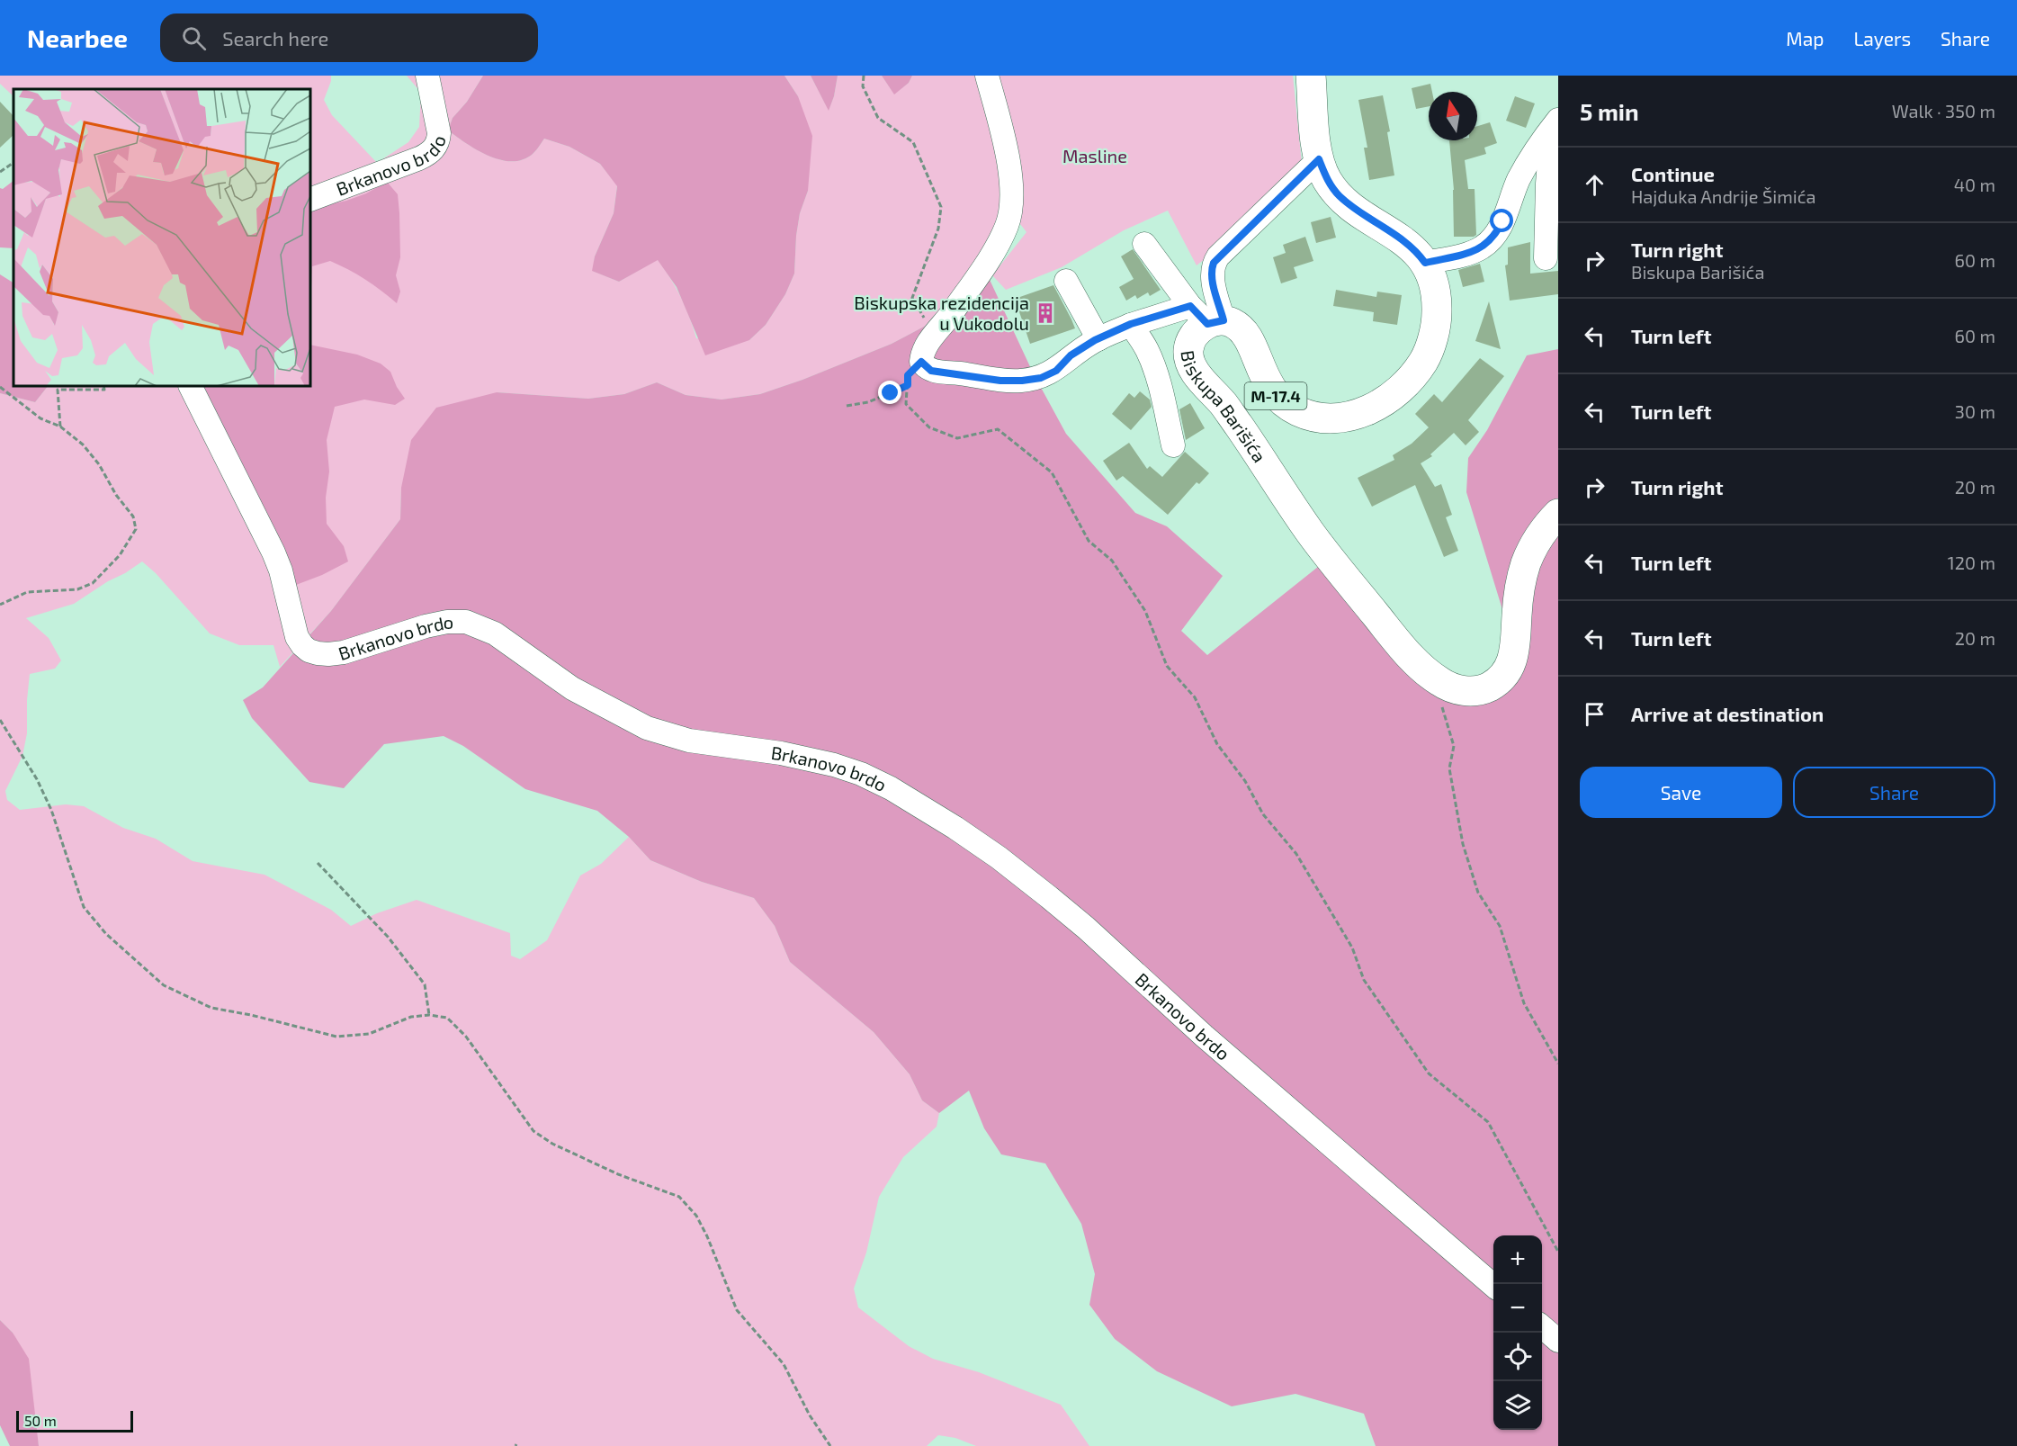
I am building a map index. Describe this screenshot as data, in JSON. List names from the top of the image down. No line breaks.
{"streets":{"main road":["M-17.4","Biskupa Barišića"],"street":["Brkanovo brdo"]},"crossings":[["M-17.4","Biskupa Barišića"]],"parks":["Masline"],"places":{"building":["Biskupska rezidencija u Vukodolu"]},"scale_bar":"50 m","north":"top","page":{"header":"Nearbee","search":"Search here","nav":["Map","Layers","Share"],"heading":["5 min","Walk · 350 m"],"list":[["Continue","Hajduka Andrije Šimića","40 m"],["Turn right","Biskupa Barišića","60 m"],["Turn left","60 m"],["Turn left","30 m"],["Turn right","20 m"],["Turn left","120 m"],["Turn left","20 m"],"Arrive at destination"],"buttons":["Save","Share"],"map_buttons":["+","−"],"scale":"50 m"}}
